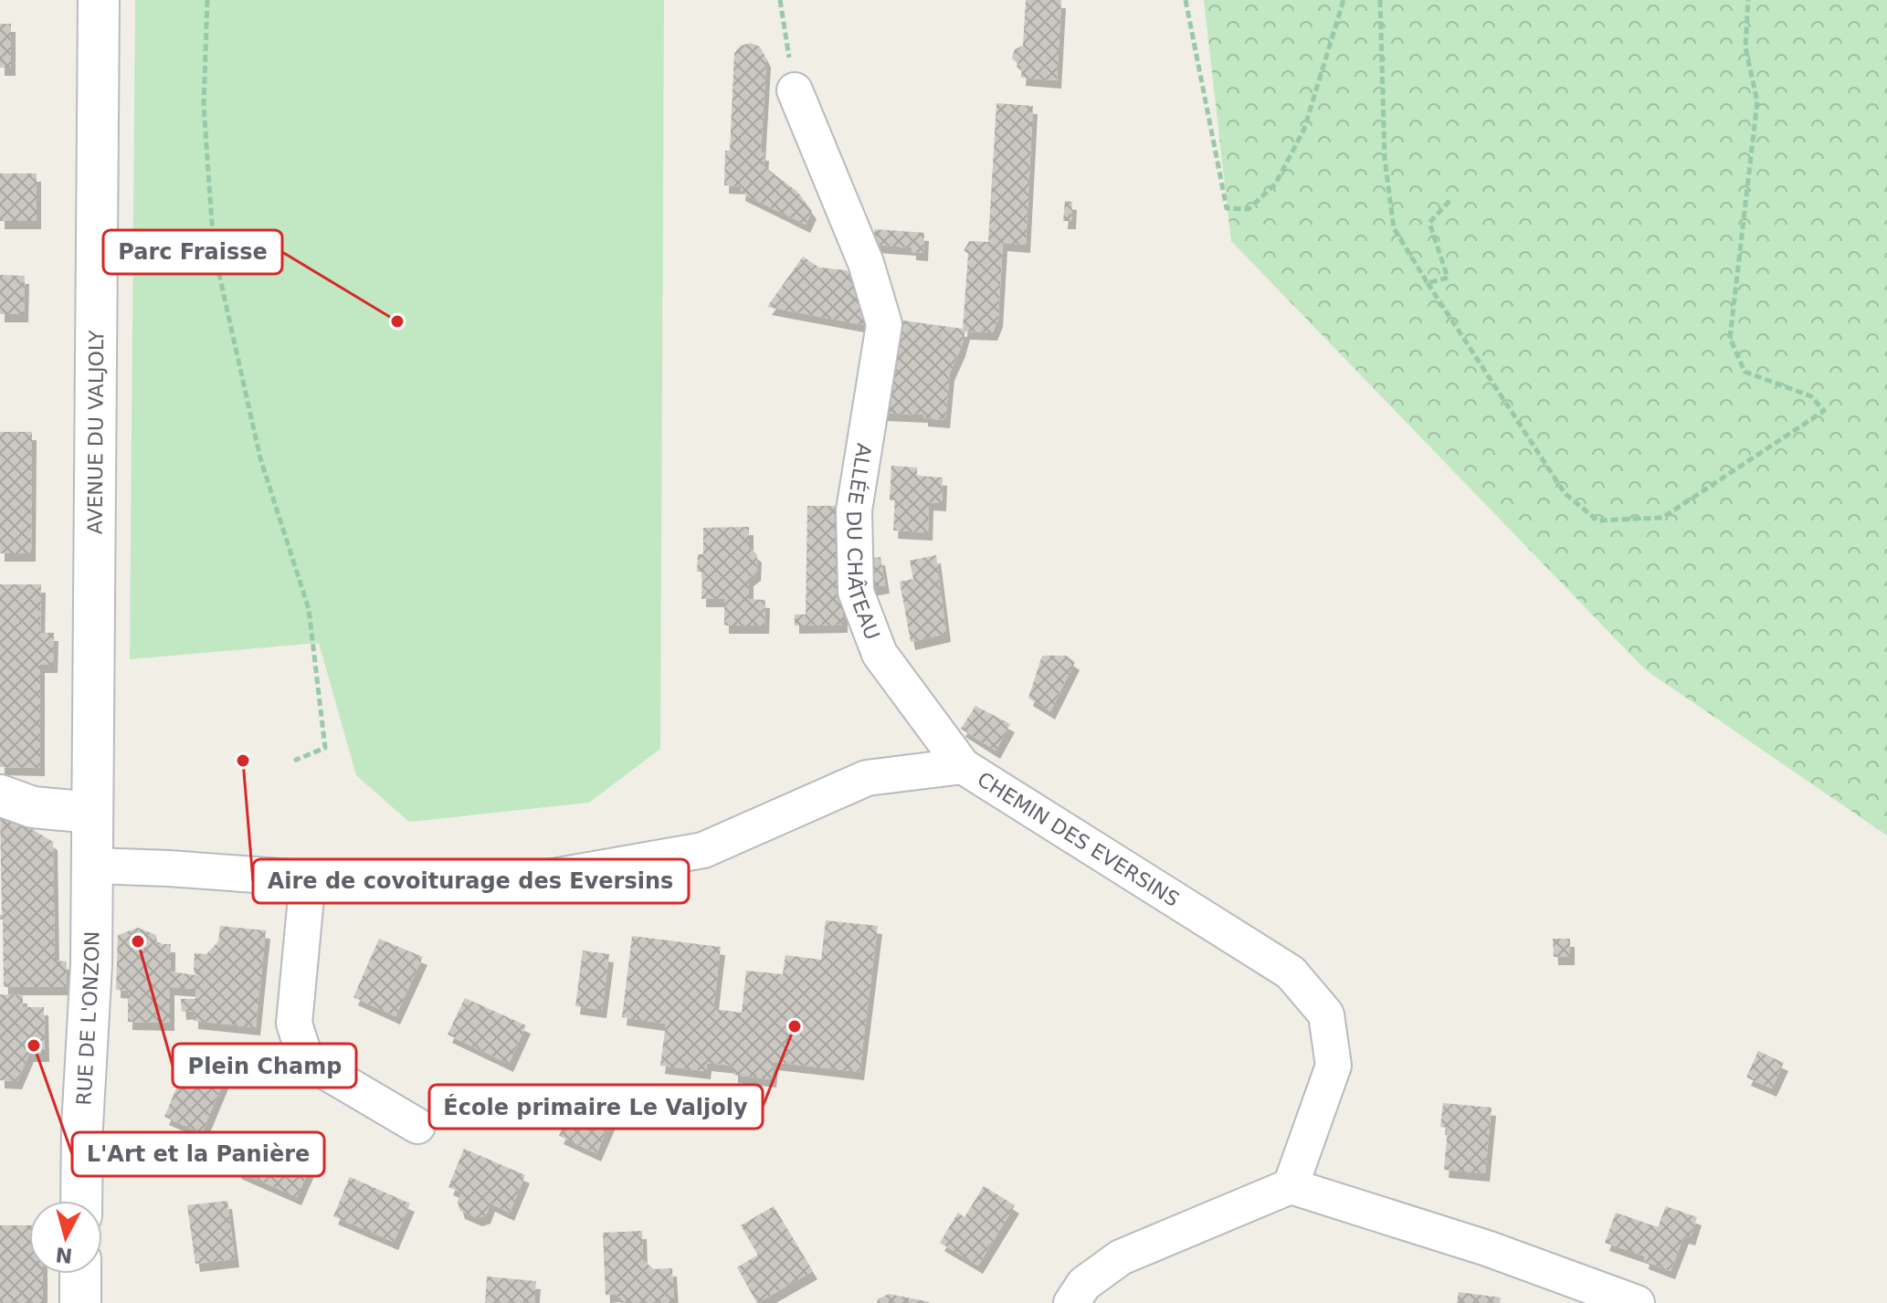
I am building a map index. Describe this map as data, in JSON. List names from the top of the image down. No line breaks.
{"streets":{"main road":["AVENUE DU VALJOLY","RUE DE L'ONZON"],"street":["ALLÉE DU CHÂTEAU","CHEMIN DES EVERSINS"]},"crossings":[["AVENUE DU VALJOLY","CHEMIN DES EVERSINS"],["AVENUE DU VALJOLY","RUE DE L'ONZON"],["ALLÉE DU CHÂTEAU","CHEMIN DES EVERSINS"],["CHEMIN DES EVERSINS","RUE DE L'ONZON"]],"places":["Parc Fraisse","Aire de covoiturage des Eversins","Plein Champ","École primaire Le Valjoly","L'Art et la Panière"],"north":"bottom"}
